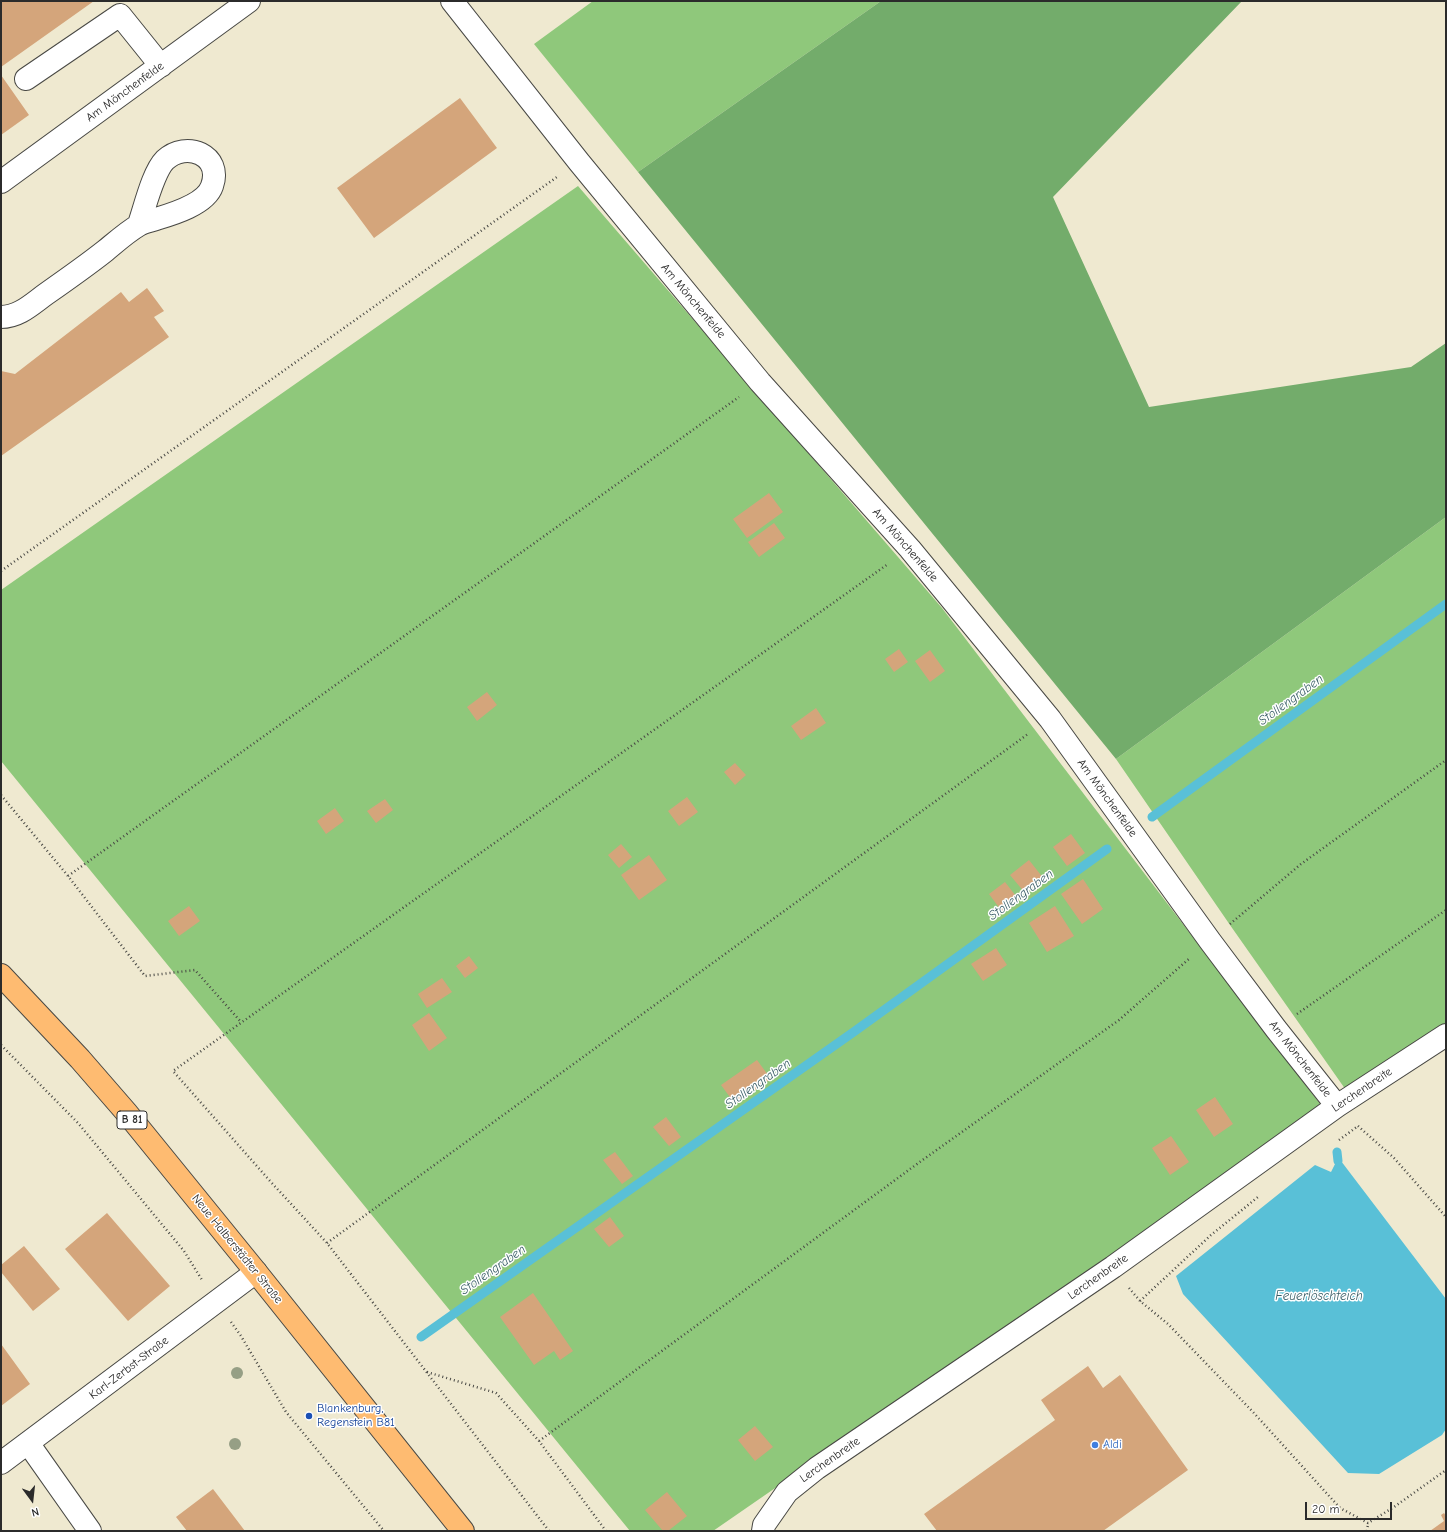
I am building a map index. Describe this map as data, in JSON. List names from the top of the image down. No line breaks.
{"streets":{"main road":["B 81","Neue Halberstädter Straße"],"street":["Am Mönchenfelde","Lerchenbreite","Karl-Zerbst-Straße"]},"crossings":[["Am Mönchenfelde","Lerchenbreite"],["Neue Halberstädter Straße","Karl-Zerbst-Straße"]],"water":["Stollengraben","Feuerlöschteich"],"places":["Blankenburg, Regenstein B81","Aldi"],"scale_bar":"20 m","north":"bottom"}
